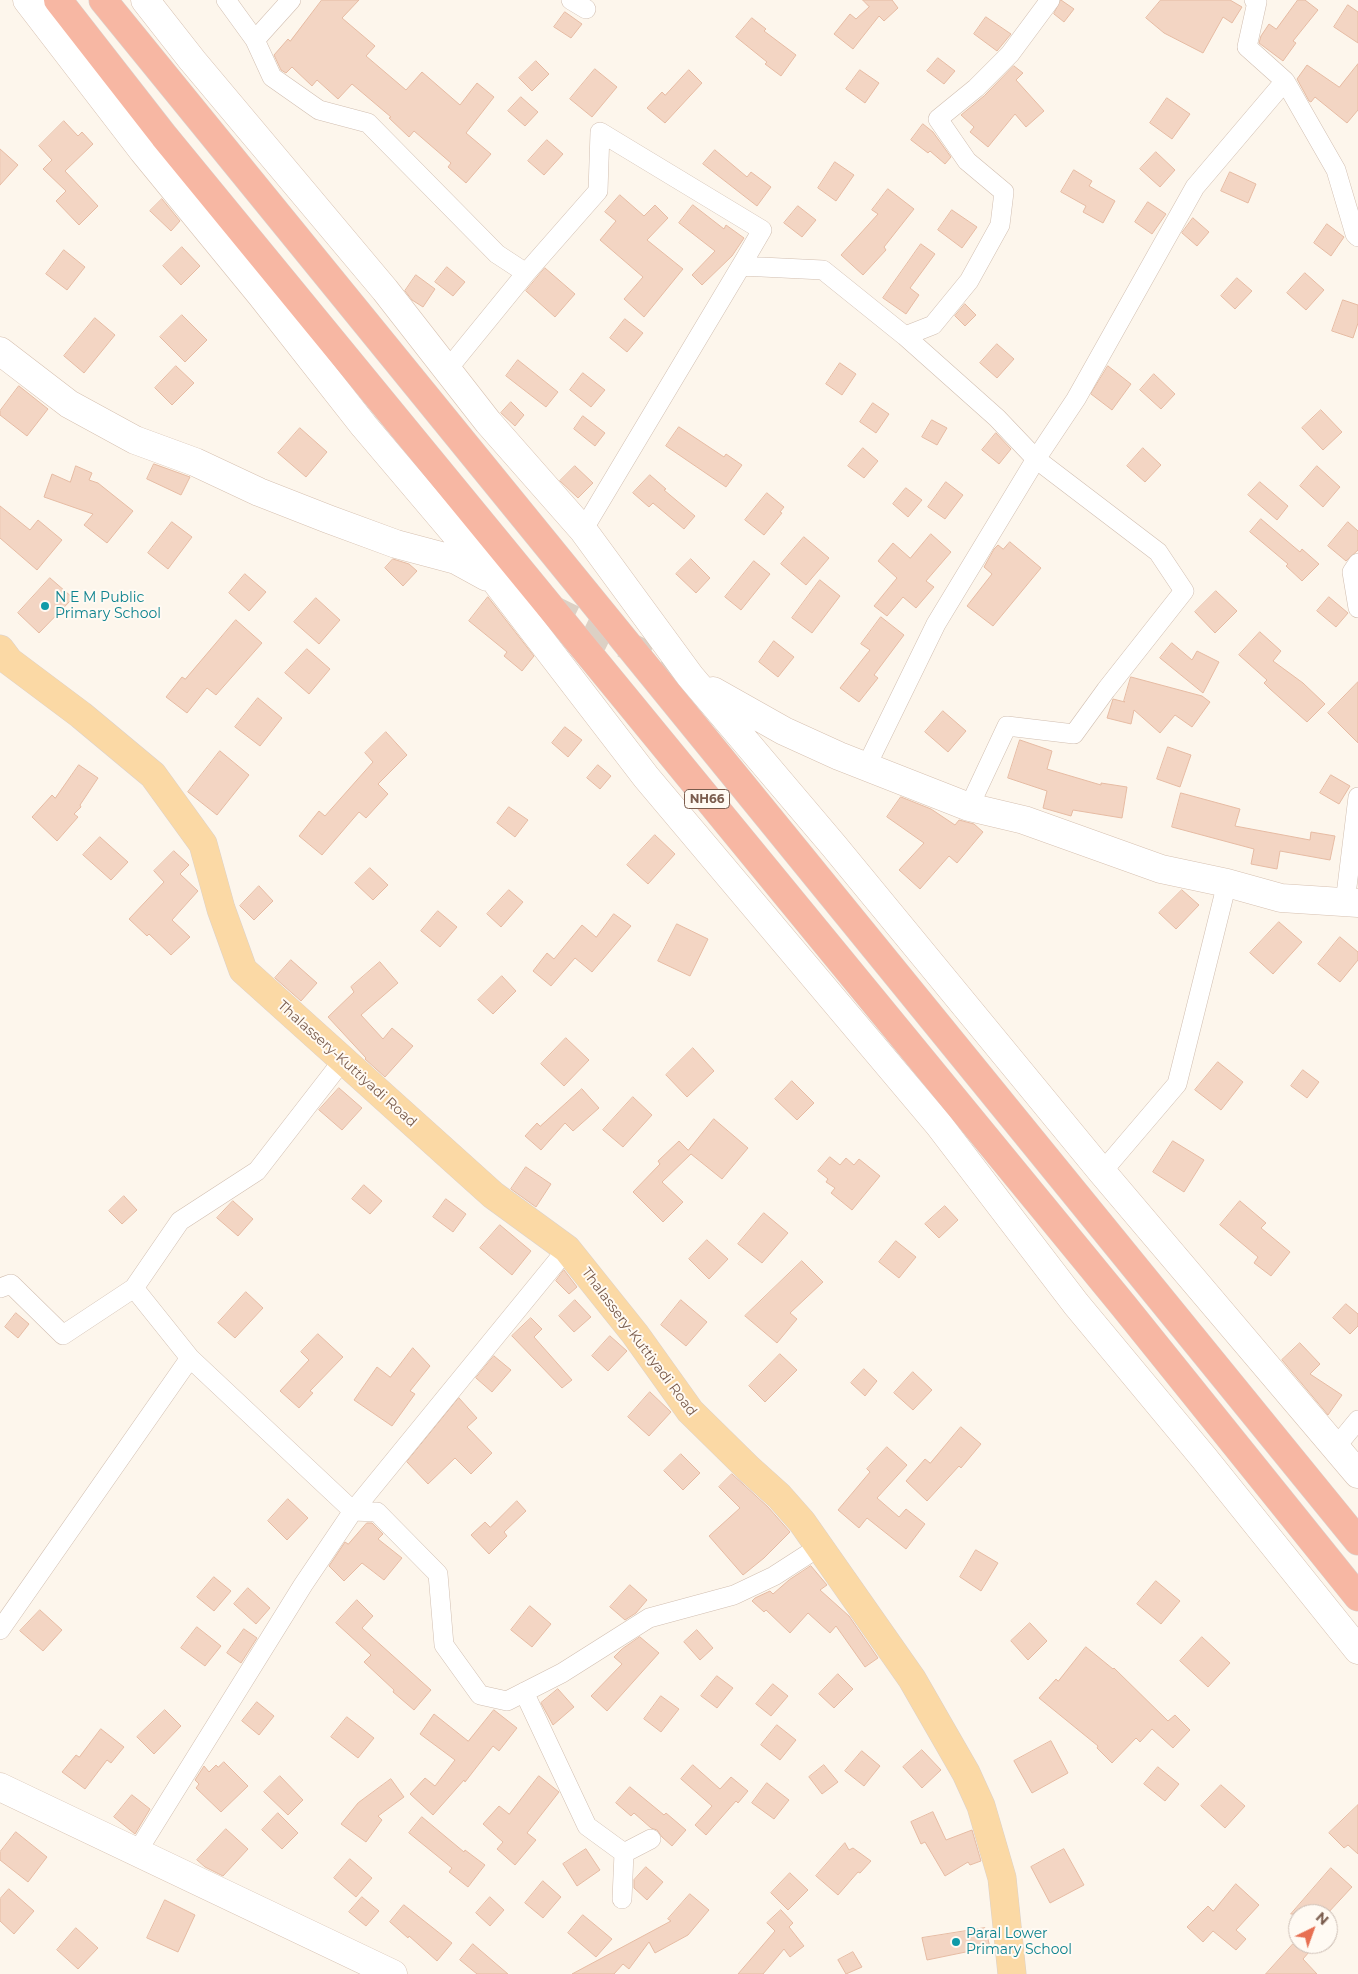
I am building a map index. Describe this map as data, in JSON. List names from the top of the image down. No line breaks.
{"streets":{"highway":["NH66"],"main road":["Thalassery-Kuttiyadi Road"]},"places":["N E M Public Primary School","Paral Lower Primary School"],"north":"top right"}
